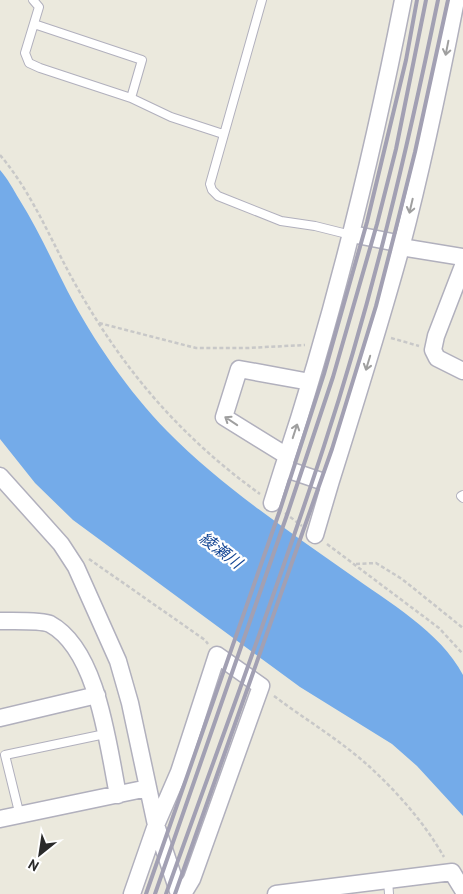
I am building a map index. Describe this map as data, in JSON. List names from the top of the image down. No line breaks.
{"water":["綾瀬川"],"north":"bottom left"}
